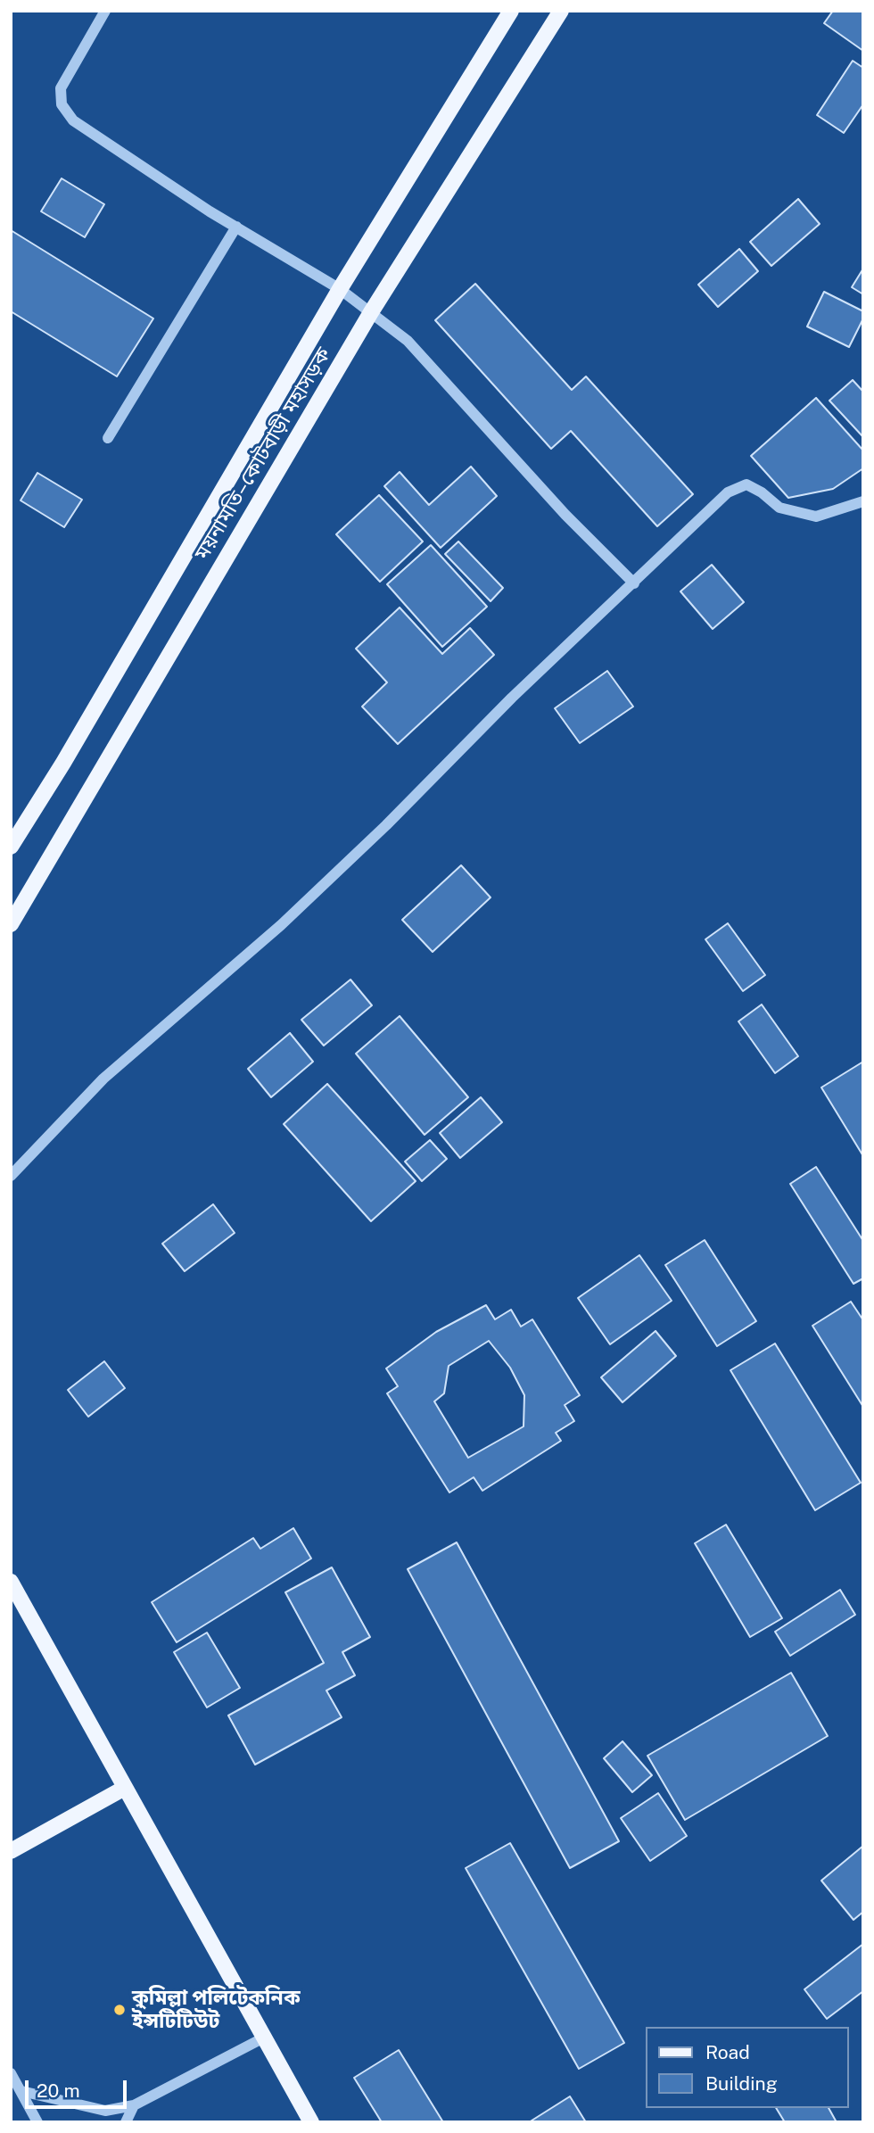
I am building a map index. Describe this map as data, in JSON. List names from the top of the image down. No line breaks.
{"streets":{"main road":["ময়নামতি–কোটবাড়ী মহাসড়ক"]},"places":["কুমিল্লা পলিটেকনিক ইন্সটিটিউট"],"legend":["Road","Building"],"scale_bar":"20 m"}
